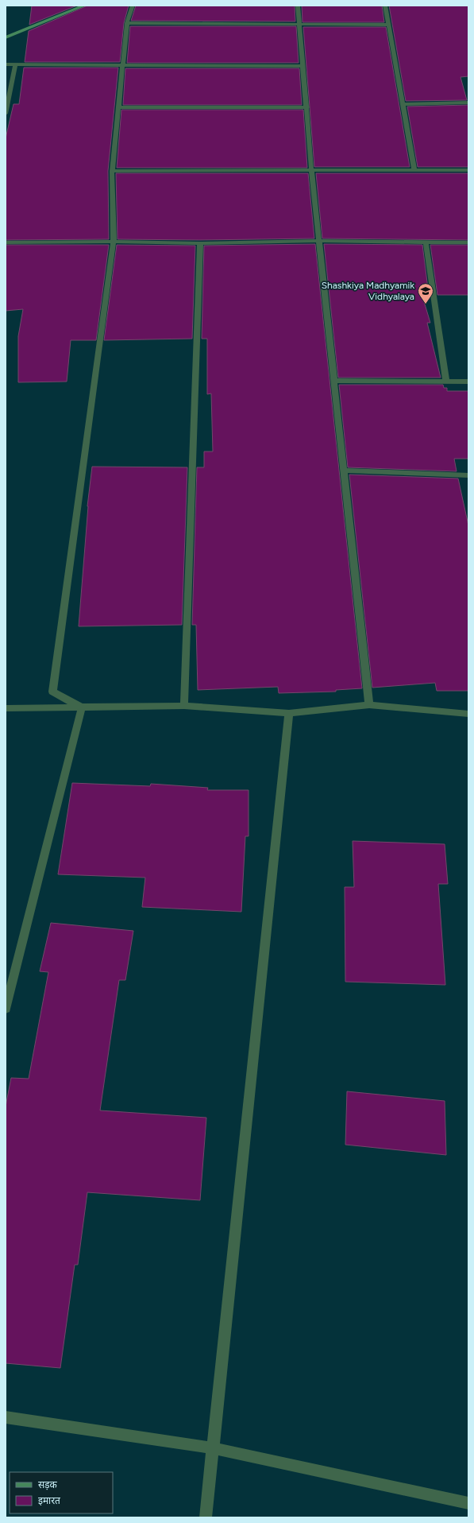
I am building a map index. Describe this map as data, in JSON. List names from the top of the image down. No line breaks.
{"places":{"school or university":["Shashkiya Madhyamik Vidhyalaya"]},"legend":["सड़क","इमारत"]}
